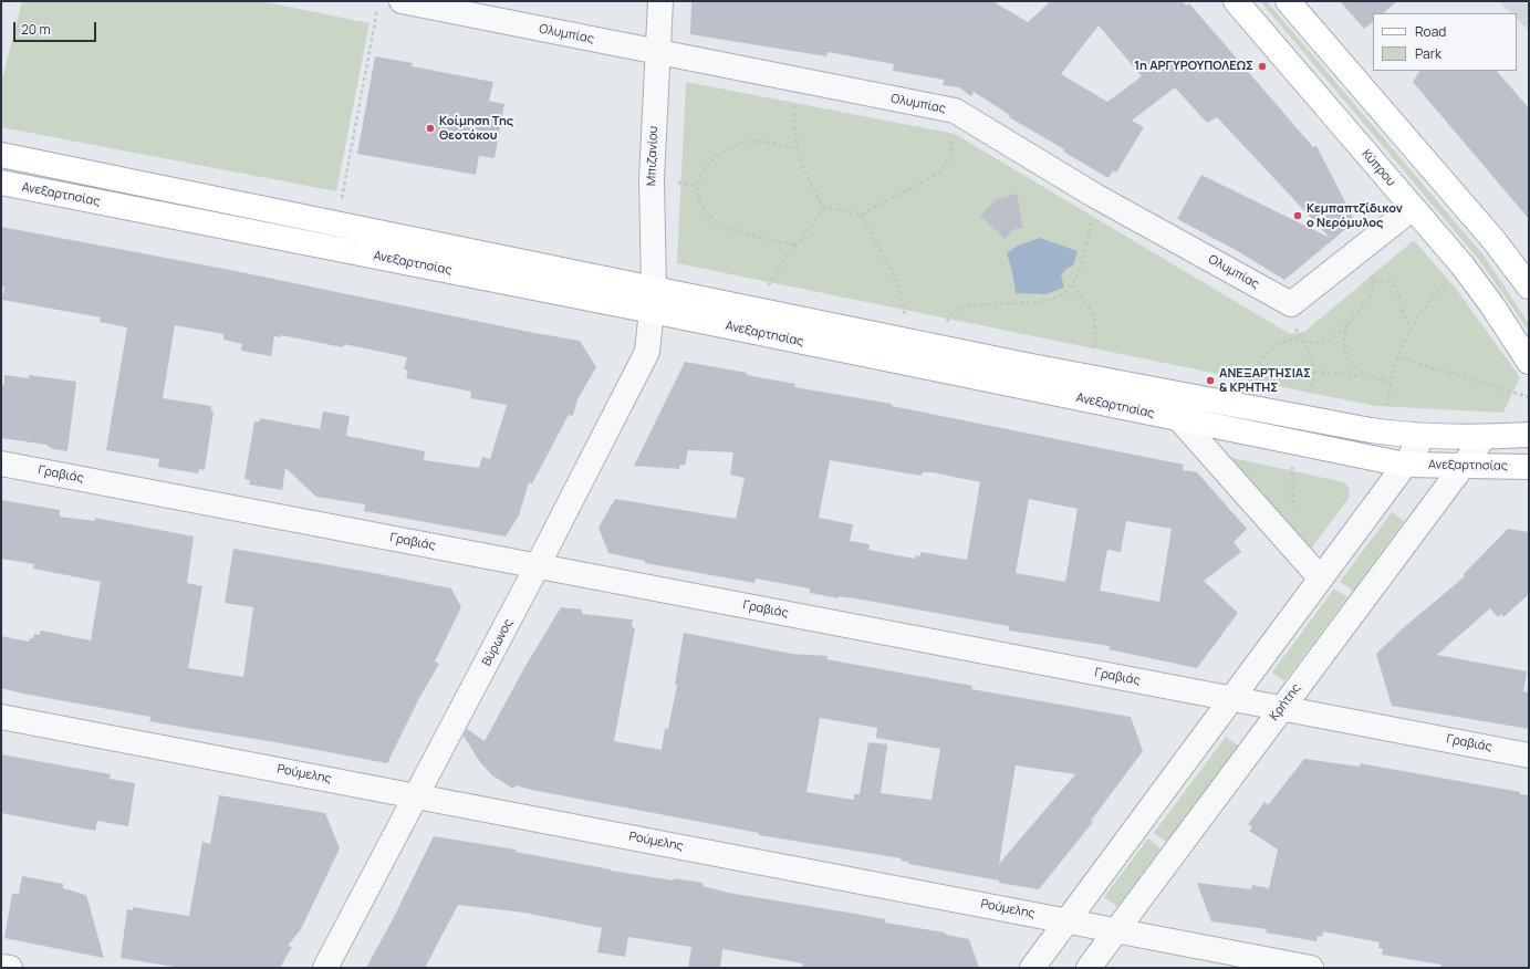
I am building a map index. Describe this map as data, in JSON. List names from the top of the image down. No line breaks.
{"streets":{"main road":["Κύπρου","Ανεξαρτησίας"],"street":["Ολυμπίας","Μπιζανίου","Γραβιάς","Βύρωνος","Κρήτης","Ρούμελης"]},"crossings":[["Ολυμπίας","Μπιζανίου"],["Μπιζανίου","Ανεξαρτησίας"],["Μπιζανίου","Βύρωνος"],["Ανεξαρτησίας","Βύρωνος"],["Ανεξαρτησίας","Κρήτης"],["Γραβιάς","Βύρωνος"],["Γραβιάς","Κρήτης"],["Βύρωνος","Ρούμελης"],["Κρήτης","Ρούμελης"]],"places":["1η ΑΡΓΥΡΟΥΠΟΛΕΩΣ","Κοίμηση Της Θεοτόκου","Κεμπαπτζίδικον ο Νερόμυλος","ΑΝΕΞΑΡΤΗΣΙΑΣ & ΚΡΗΤΗΣ"],"legend":["Road","Park"],"scale_bar":"20 m"}
